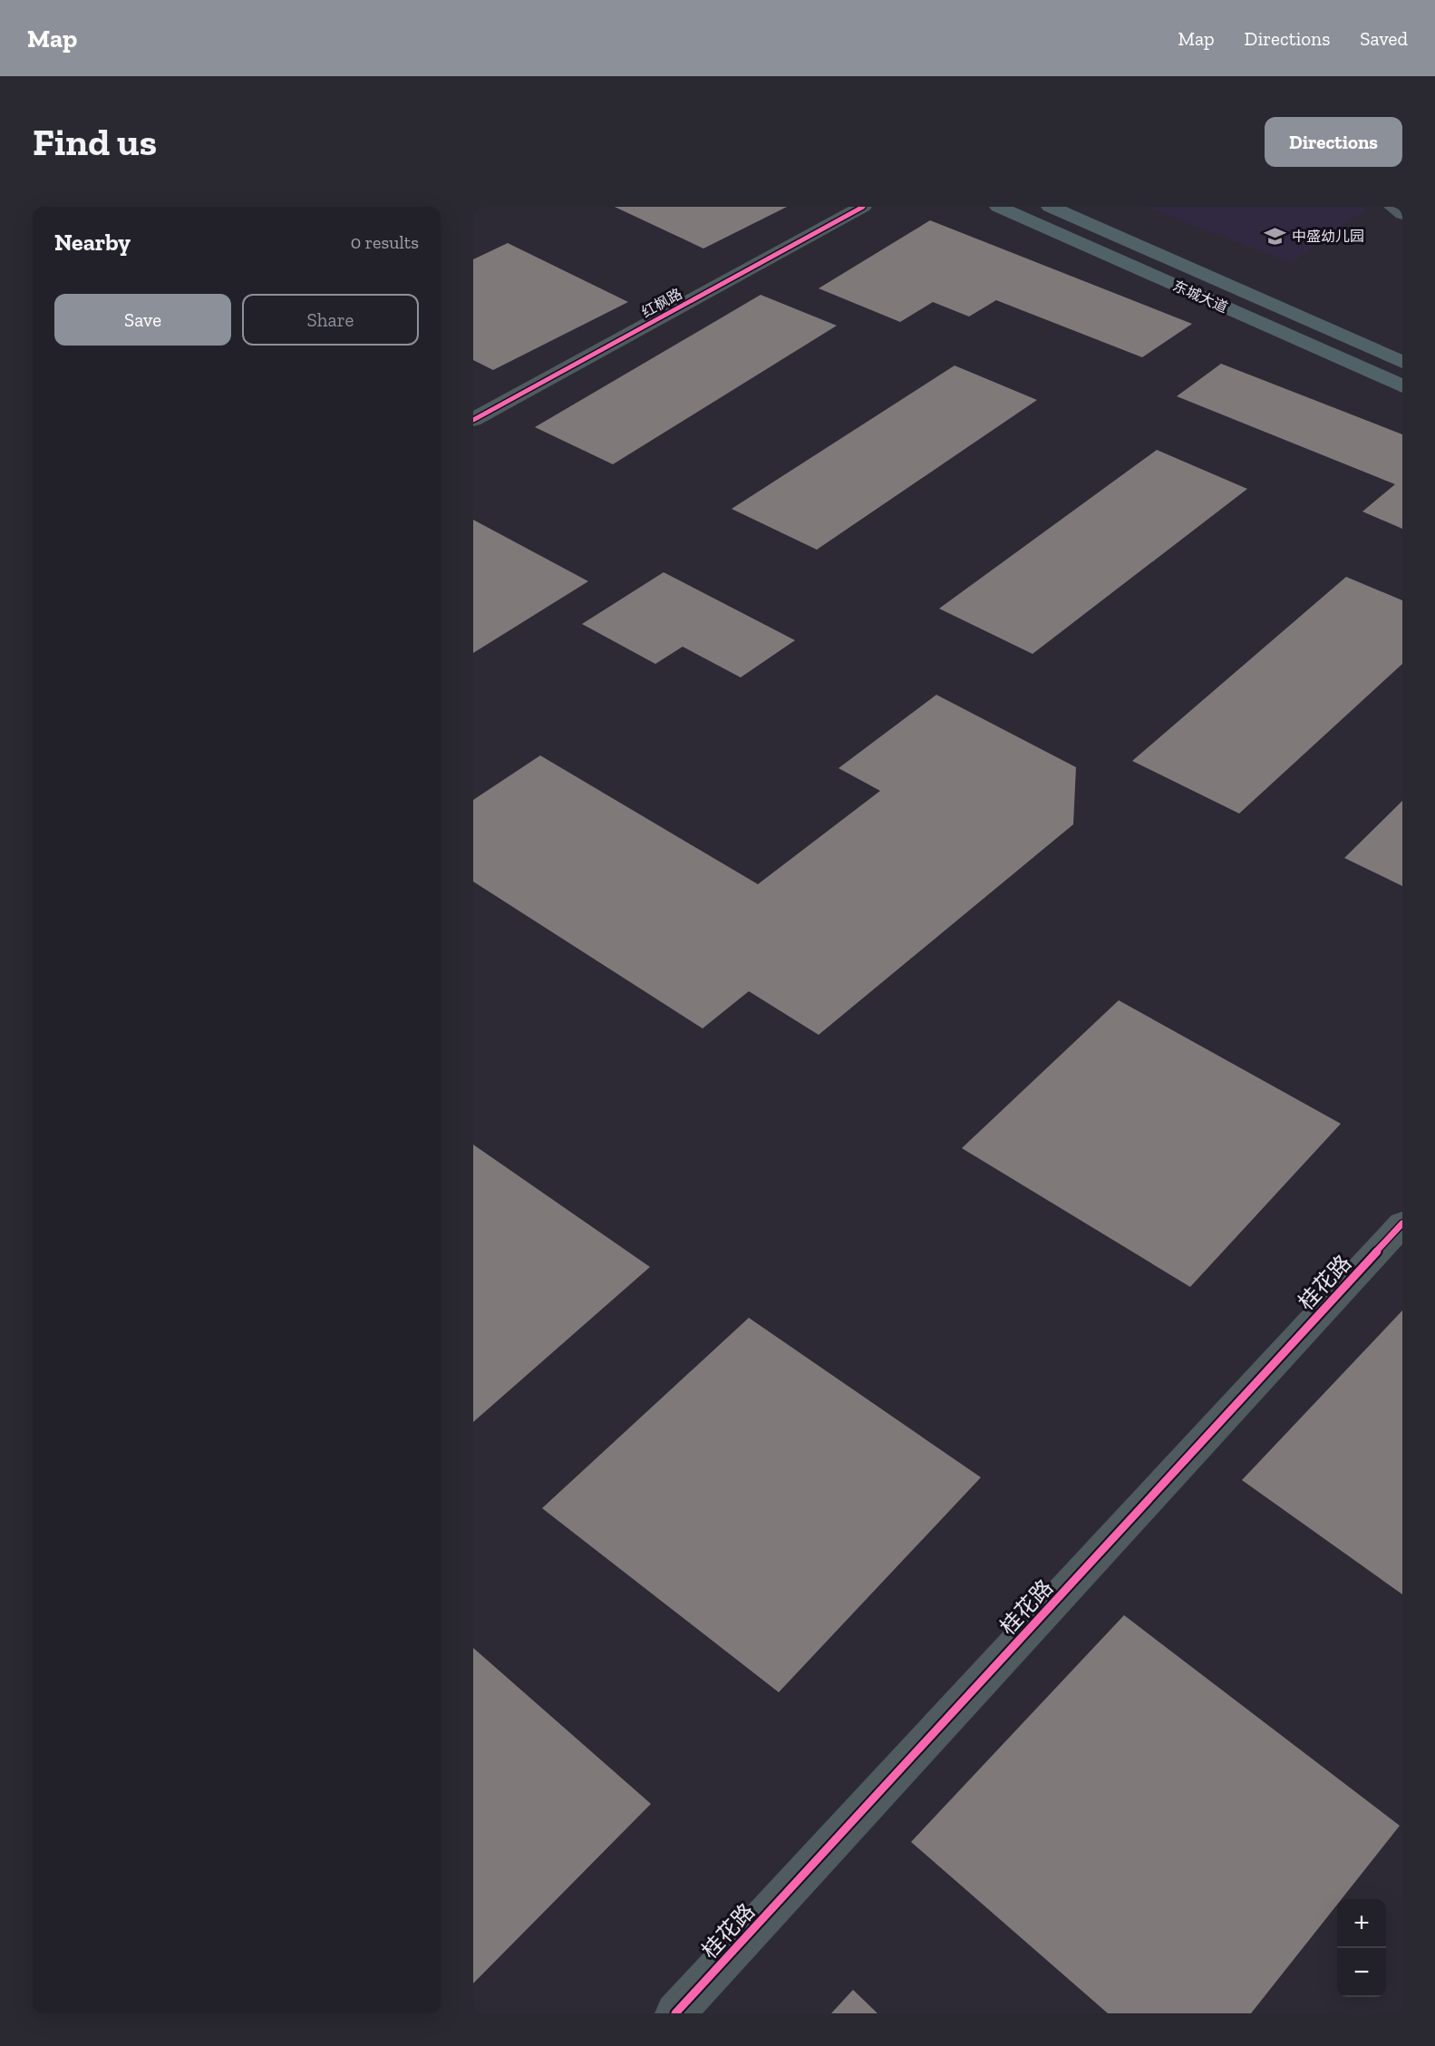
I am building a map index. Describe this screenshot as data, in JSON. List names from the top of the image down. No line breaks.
{"streets":{"main road":["东城大道"],"street":["红枫路","桂花路"]},"places":{"school or university":["中盛幼儿园"]},"page":{"header":"Map","nav":["Map","Directions","Saved"],"buttons":["Directions",["Save","Share"]],"title":"Find us","heading":["Nearby","0 results"],"map_buttons":["+","−"]}}
